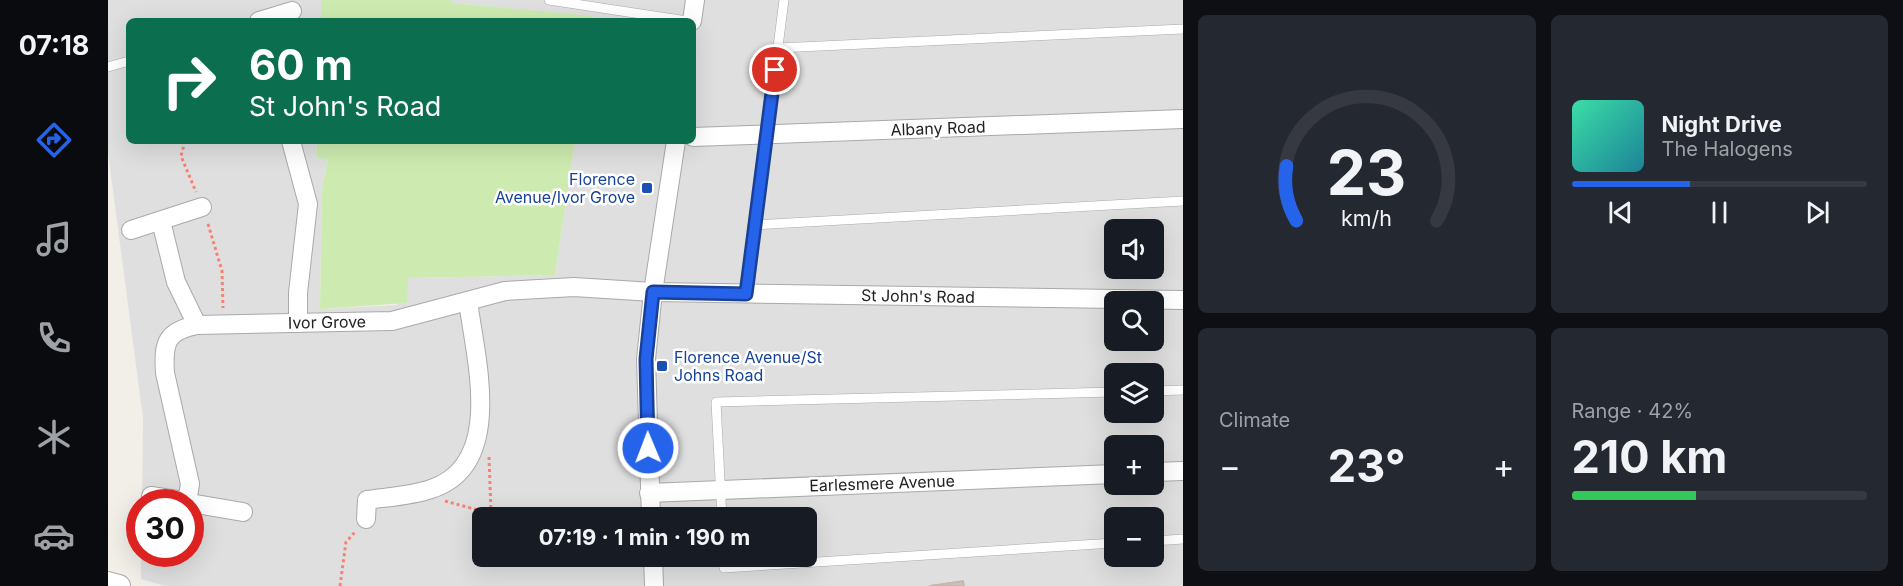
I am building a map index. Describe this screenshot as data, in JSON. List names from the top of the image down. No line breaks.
{"streets":{"street":["Albany Road","St John's Road","Ivor Grove","Earlesmere Avenue"]},"crossings":[["St John's Road","Ivor Grove"]],"places":{"transit":["Florence Avenue/Ivor Grove","Florence Avenue/St Johns Road"]},"page":{"tabs":"07:18","turn":["60 m","St John's Road"],"song":["Night Drive","The Halogens"],"map_buttons":["+","−"],"tile":["Climate",["Range · 42%","210 km"]],"heat":["−","23°","+"],"limit":"30","trip":"07:19 · 1 min · 190 m","gauge":["23","km/h"]}}
